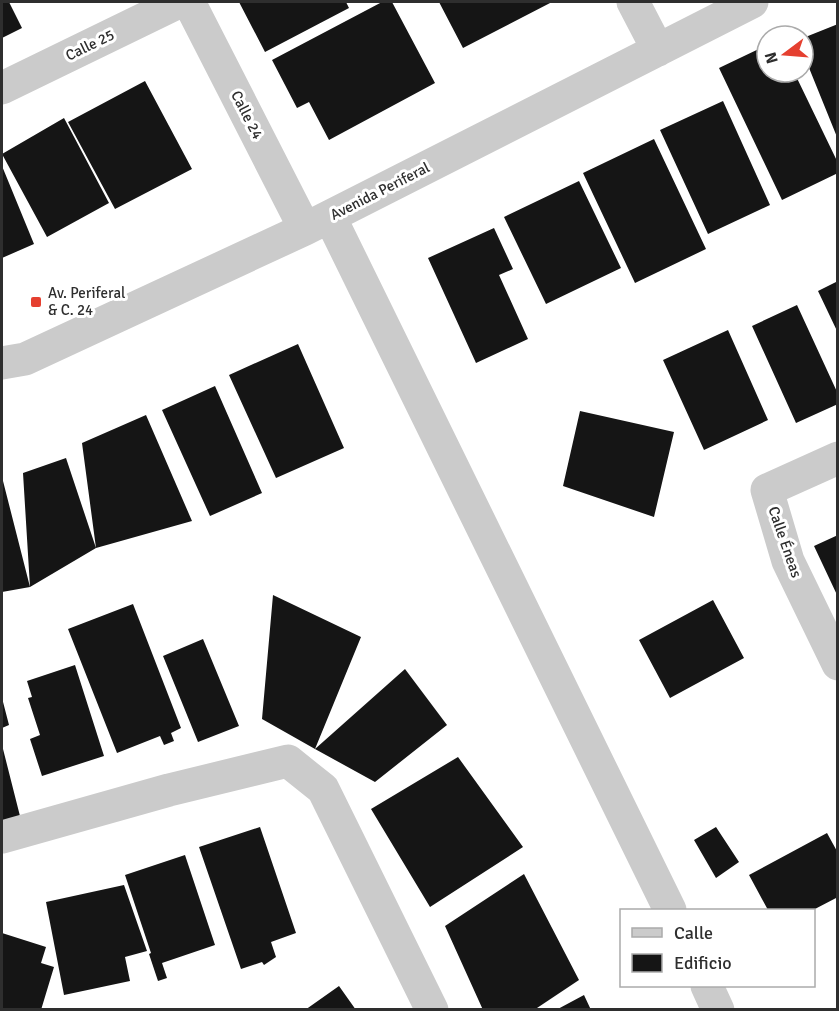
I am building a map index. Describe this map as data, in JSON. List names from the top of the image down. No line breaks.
{"streets":{"street":["Calle 25","Calle 24","Avenida Periferal","Calle Éneas"]},"crossings":[["Calle 24","Avenida Periferal"]],"places":{"transit":["Av. Periferal & C. 24"]},"legend":["Calle","Edificio"],"north":"left"}
